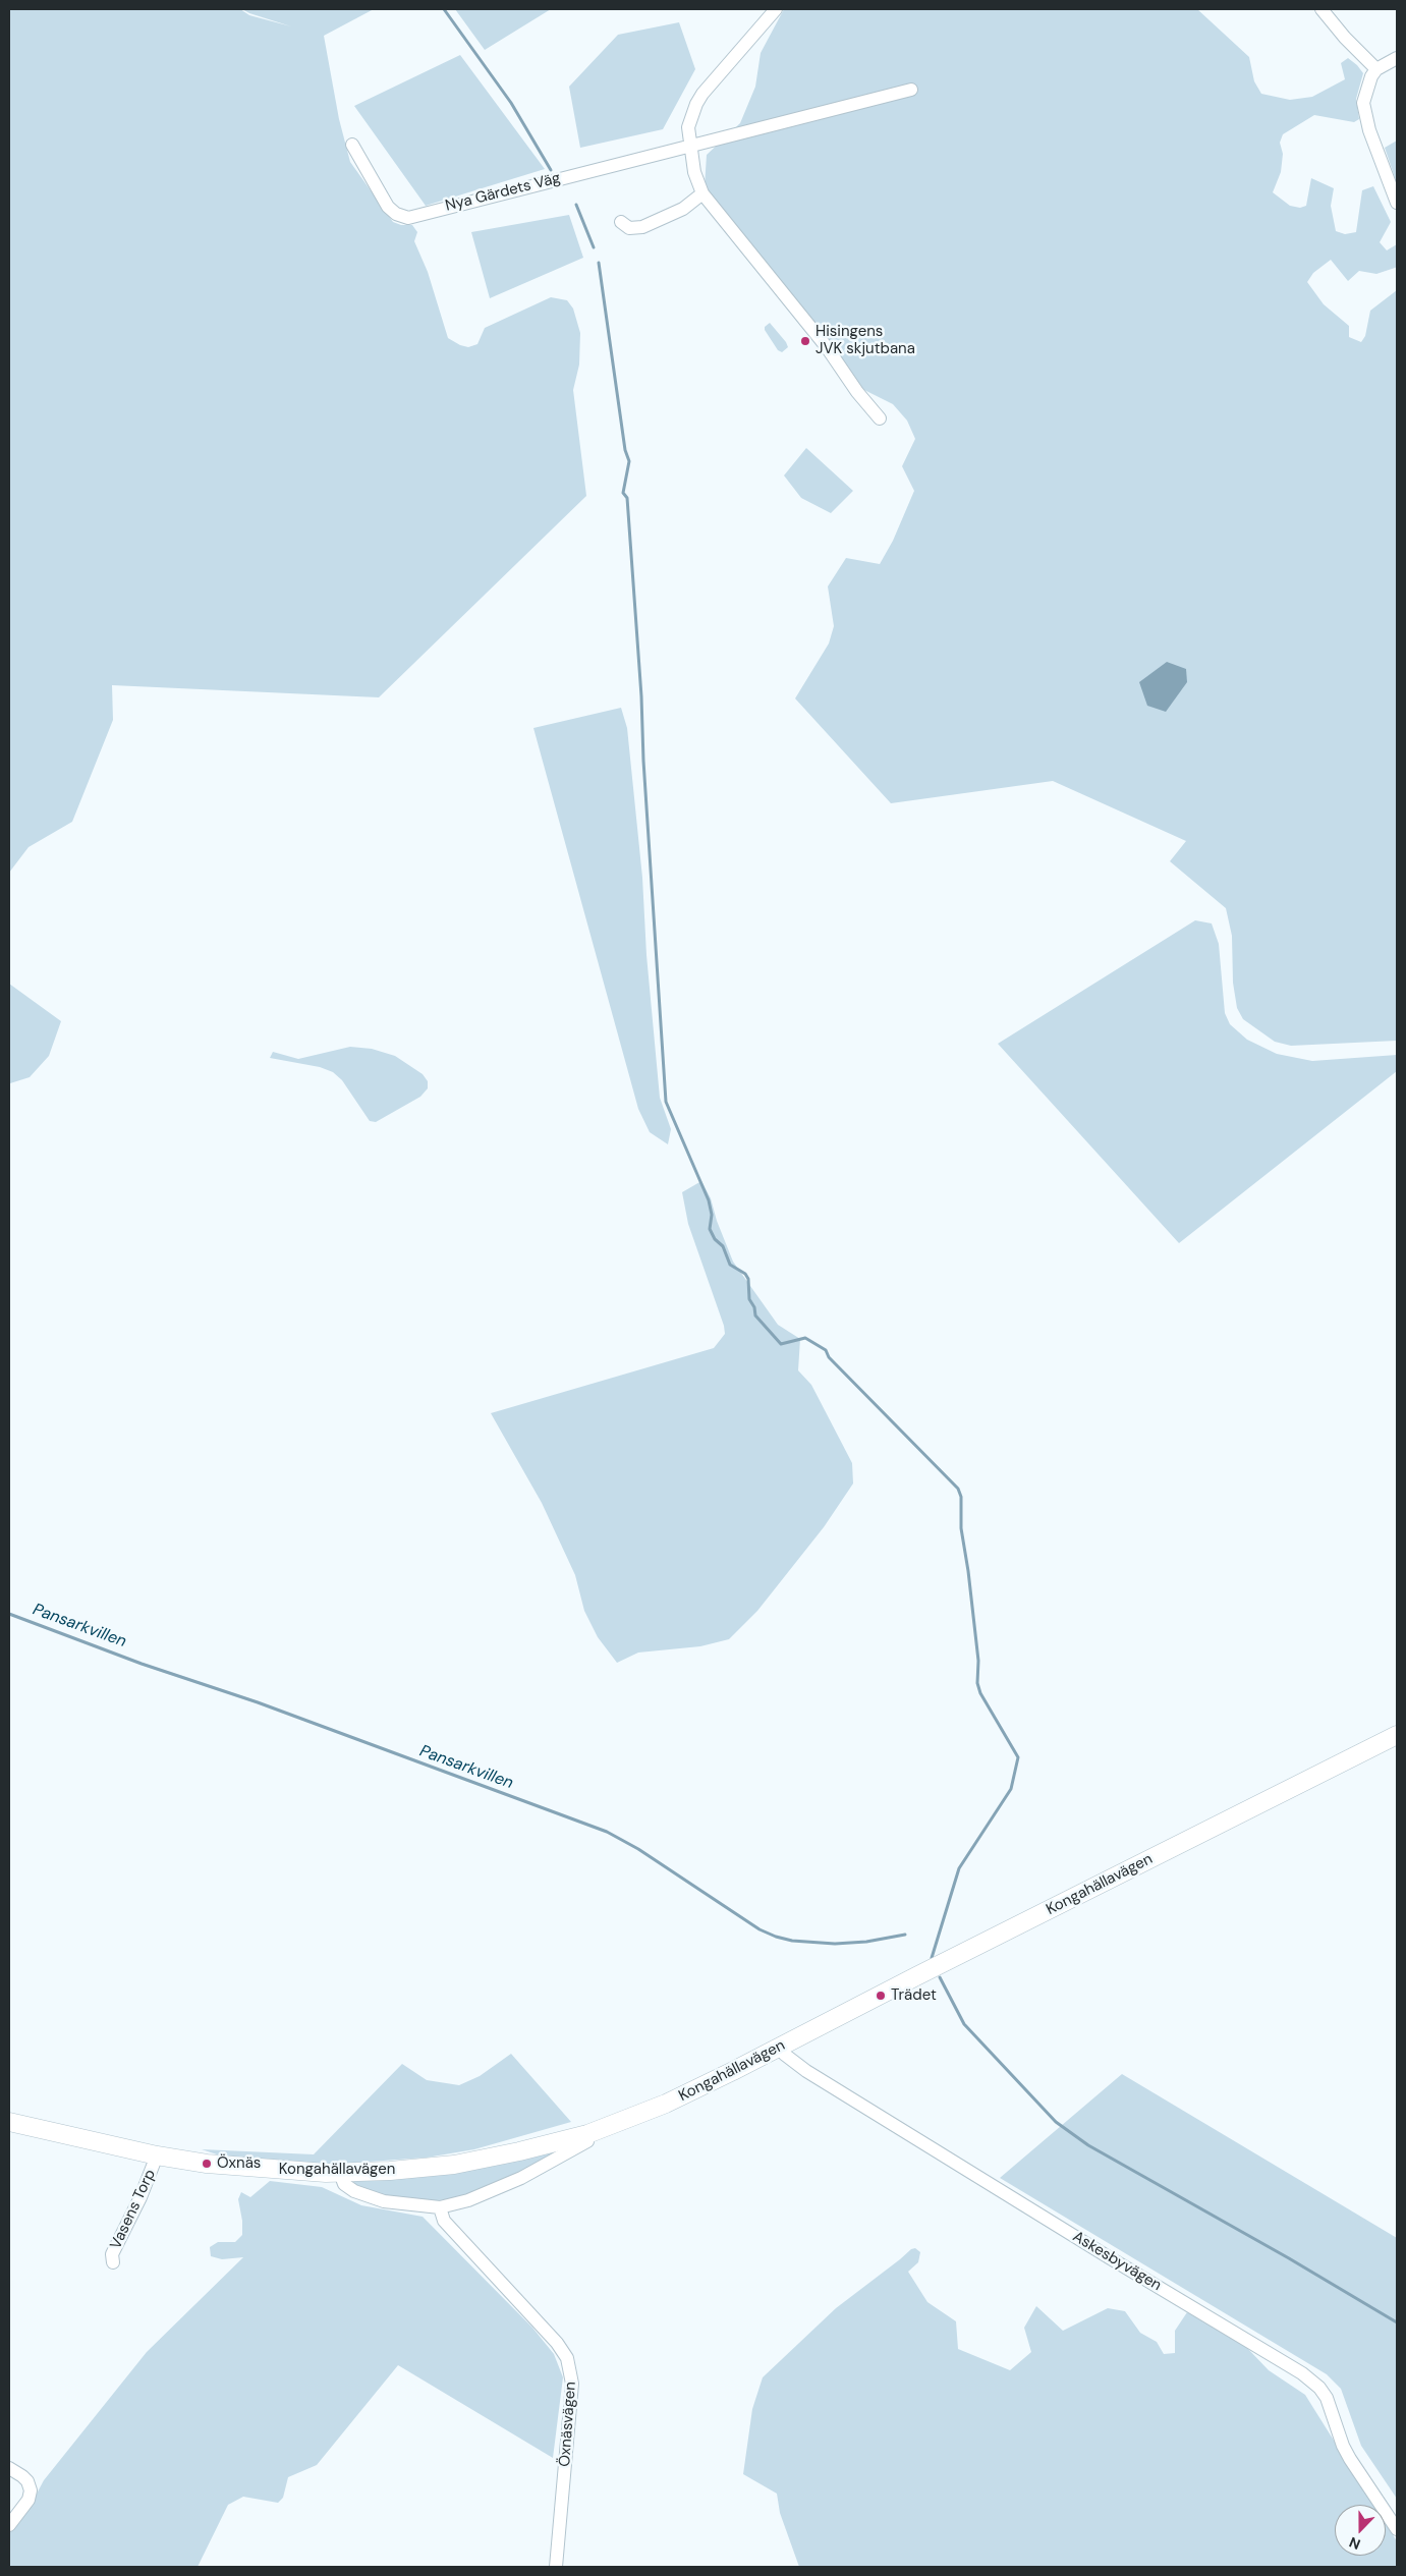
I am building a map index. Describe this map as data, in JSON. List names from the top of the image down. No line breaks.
{"streets":{"street":["Nya Gärdets Väg","Kongahällavägen","Vasens Torp","Askesbyvägen","Öxnäsvägen"]},"crossings":[["Kongahällavägen","Vasens Torp"],["Kongahällavägen","Askesbyvägen"]],"water":["Pansarkvillen"],"places":["Hisingens JVK skjutbana","Trädet","Öxnäs"],"north":"bottom"}
